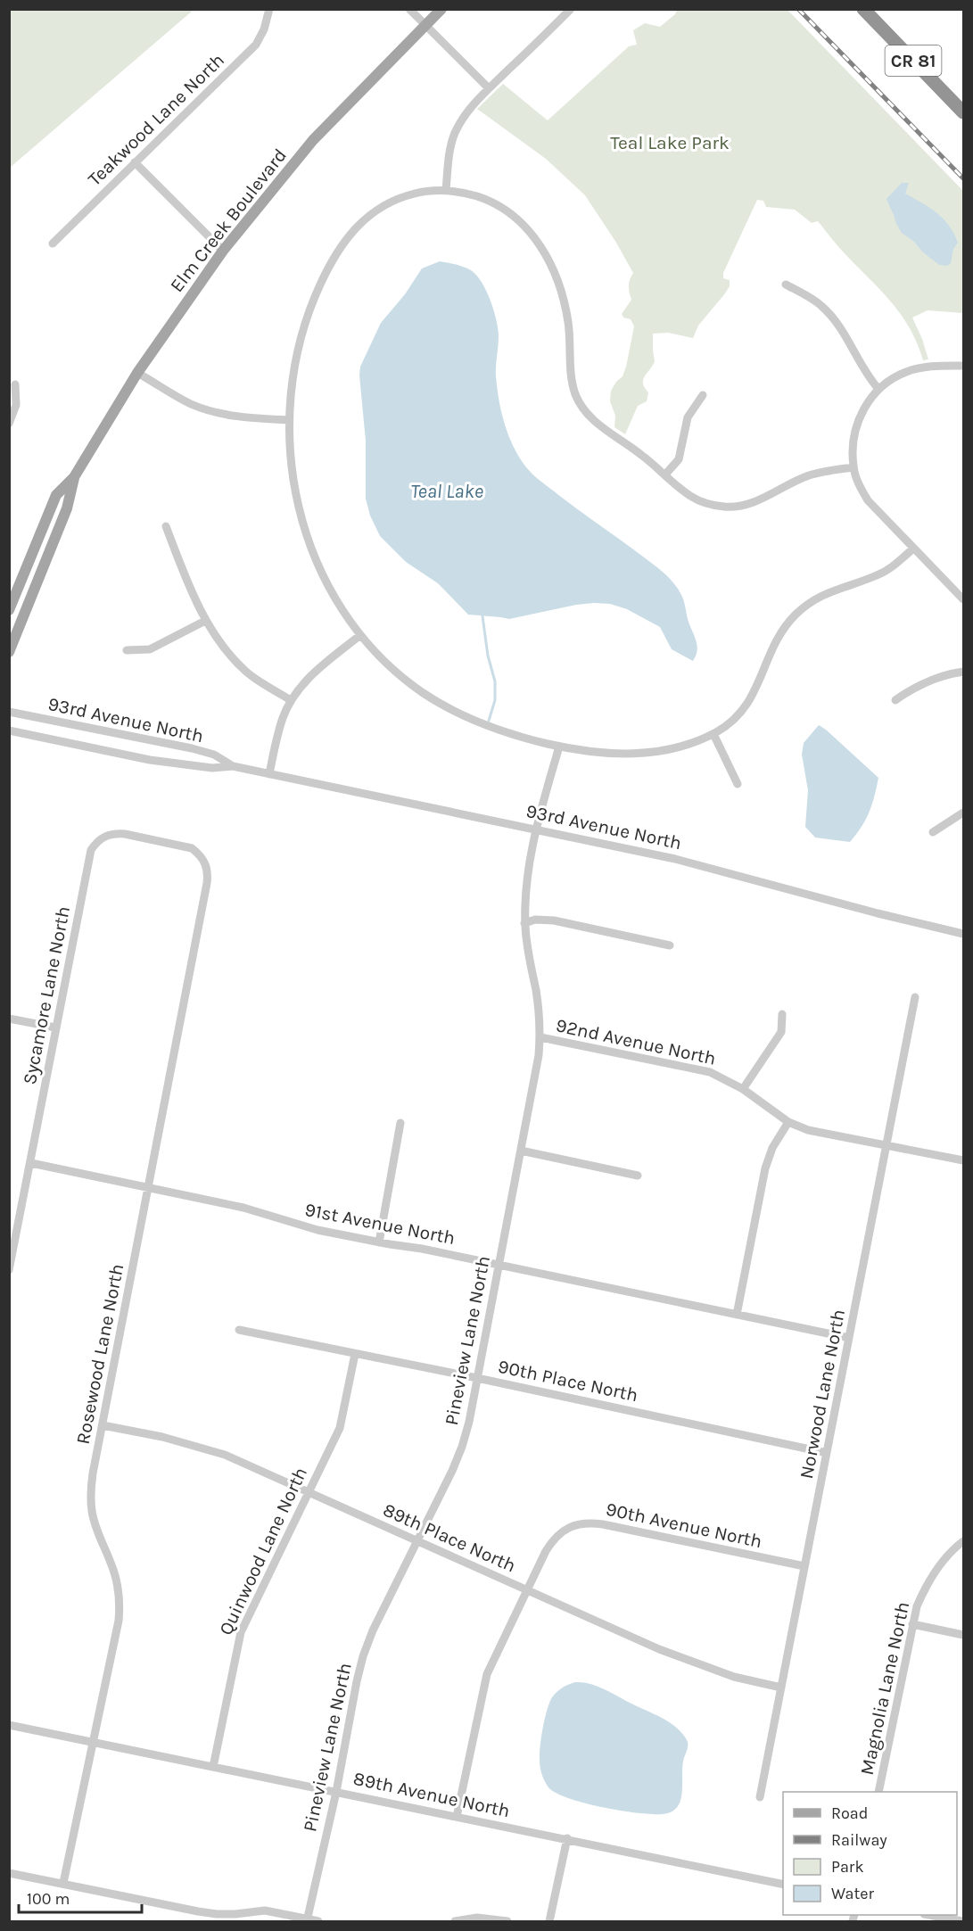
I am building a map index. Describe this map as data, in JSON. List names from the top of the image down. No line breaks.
{"streets":{"highway":["CR 81"],"main road":["Elm Creek Boulevard"],"street":["Teakwood Lane North","93rd Avenue North","Sycamore Lane North","92nd Avenue North","91st Avenue North","Pineview Lane North","Rosewood Lane North","90th Place North","Norwood Lane North","90th Avenue North","89th Place North","Quinwood Lane North","Magnolia Lane North","89th Avenue North"]},"crossings":[["93rd Avenue North","Pineview Lane North"],["Sycamore Lane North","91st Avenue North"],["Sycamore Lane North","Rosewood Lane North"],["92nd Avenue North","Pineview Lane North"],["92nd Avenue North","Norwood Lane North"],["91st Avenue North","Pineview Lane North"],["91st Avenue North","Rosewood Lane North"],["91st Avenue North","Norwood Lane North"],["Pineview Lane North","90th Place North"],["Pineview Lane North","89th Place North"],["Pineview Lane North","89th Avenue North"],["Rosewood Lane North","89th Place North"],["Rosewood Lane North","89th Avenue North"],["90th Place North","Norwood Lane North"],["90th Place North","Quinwood Lane North"],["Norwood Lane North","90th Avenue North"],["Norwood Lane North","89th Place North"],["90th Avenue North","89th Place North"],["90th Avenue North","89th Avenue North"],["89th Place North","Quinwood Lane North"],["Quinwood Lane North","89th Avenue North"]],"water":["Teal Lake"],"parks":["Teal Lake Park"],"legend":["Road","Railway","Park","Water"],"scale_bar":"100 m"}
